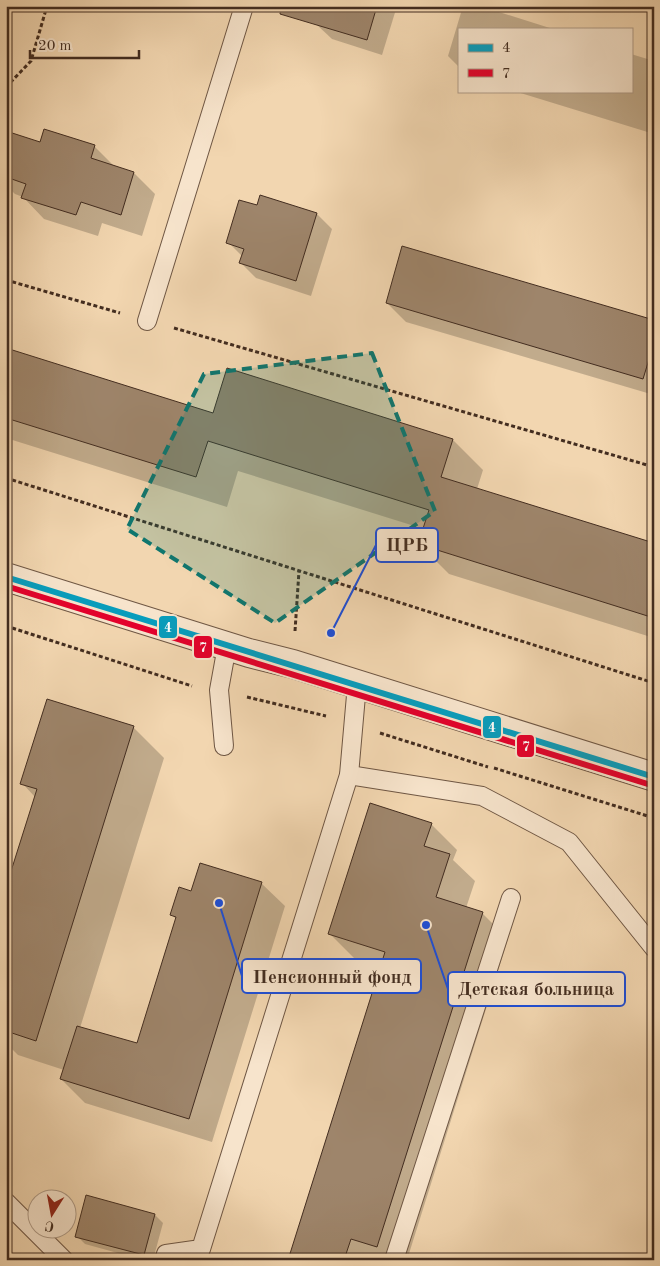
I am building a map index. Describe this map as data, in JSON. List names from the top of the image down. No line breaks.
{"places":["ЦРБ","Пенсионный фонд","Детская больница"],"lines":["transit line 4","transit line 7"],"legend":["4","7"],"scale_bar":"20 m","north":"bottom"}
